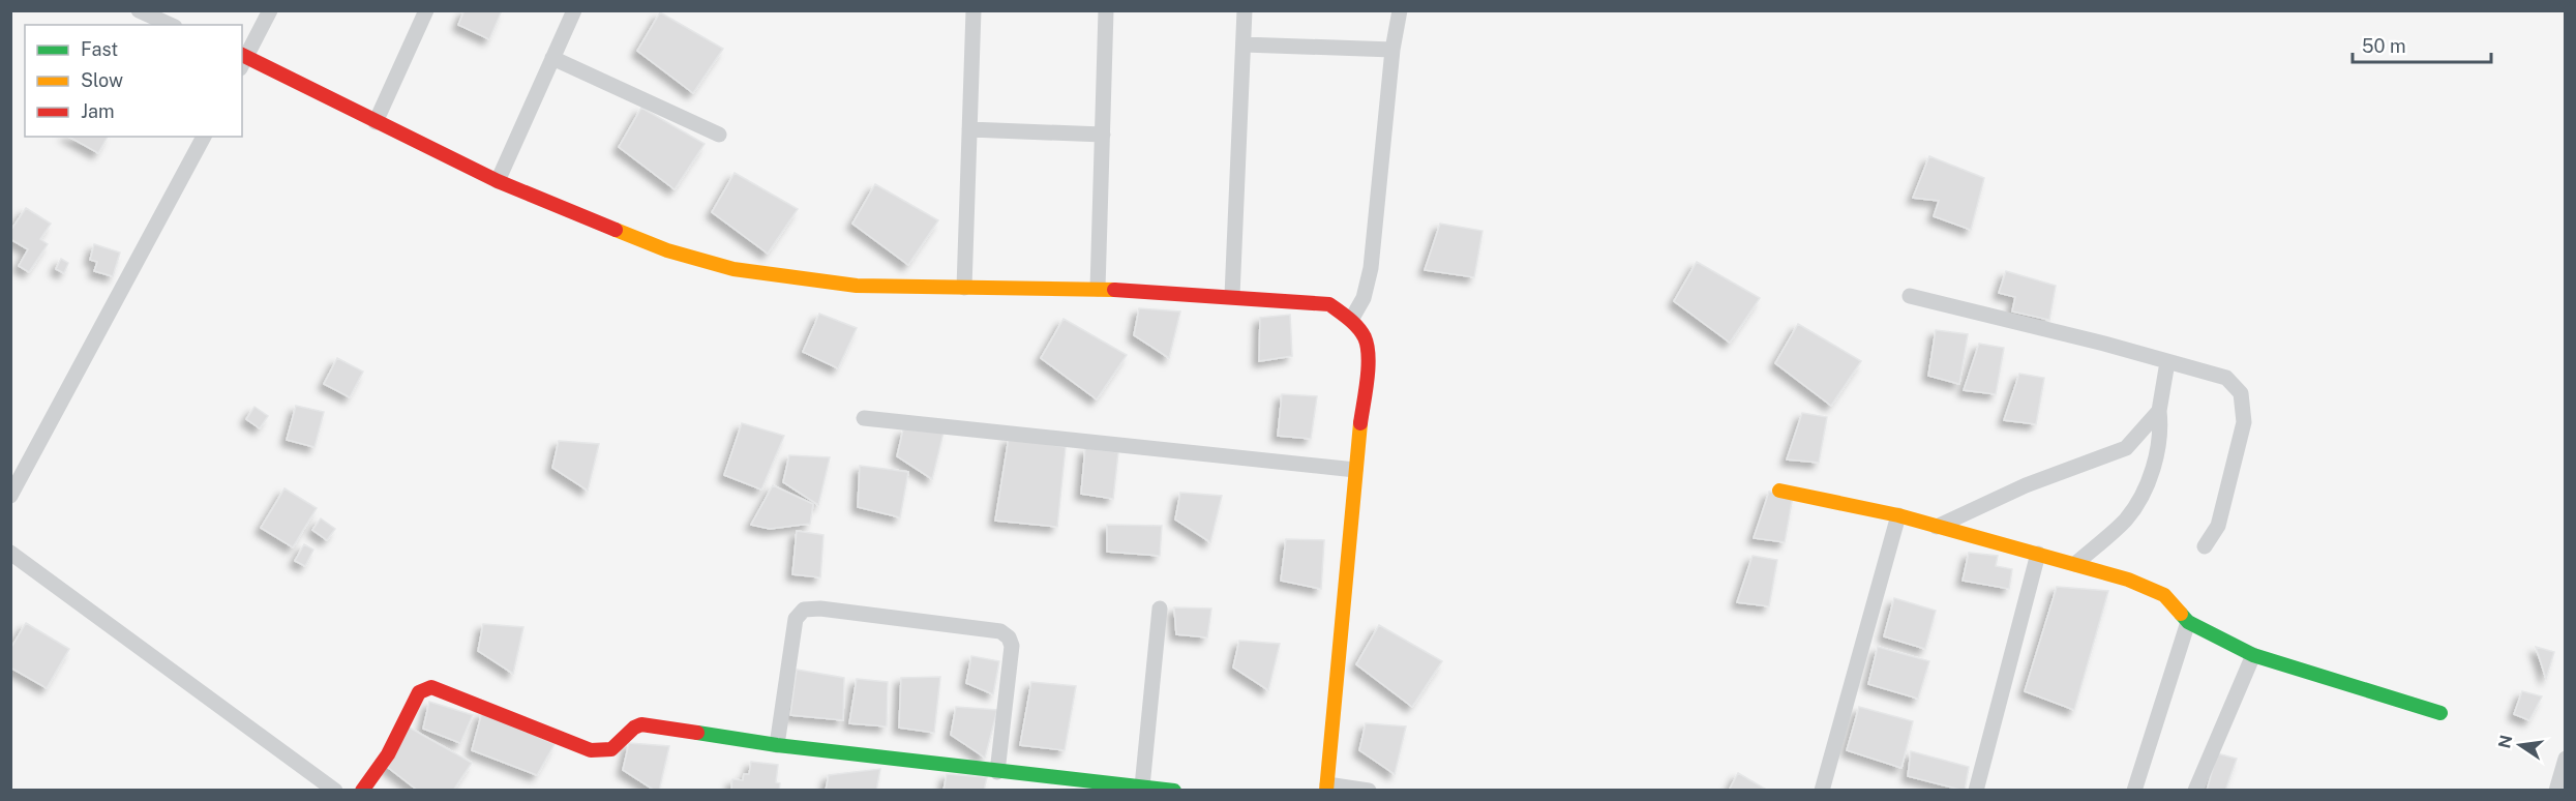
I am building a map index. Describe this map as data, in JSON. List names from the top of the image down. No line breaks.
{"legend":["Fast","Slow","Jam"],"scale_bar":"50 m","north":"left"}
